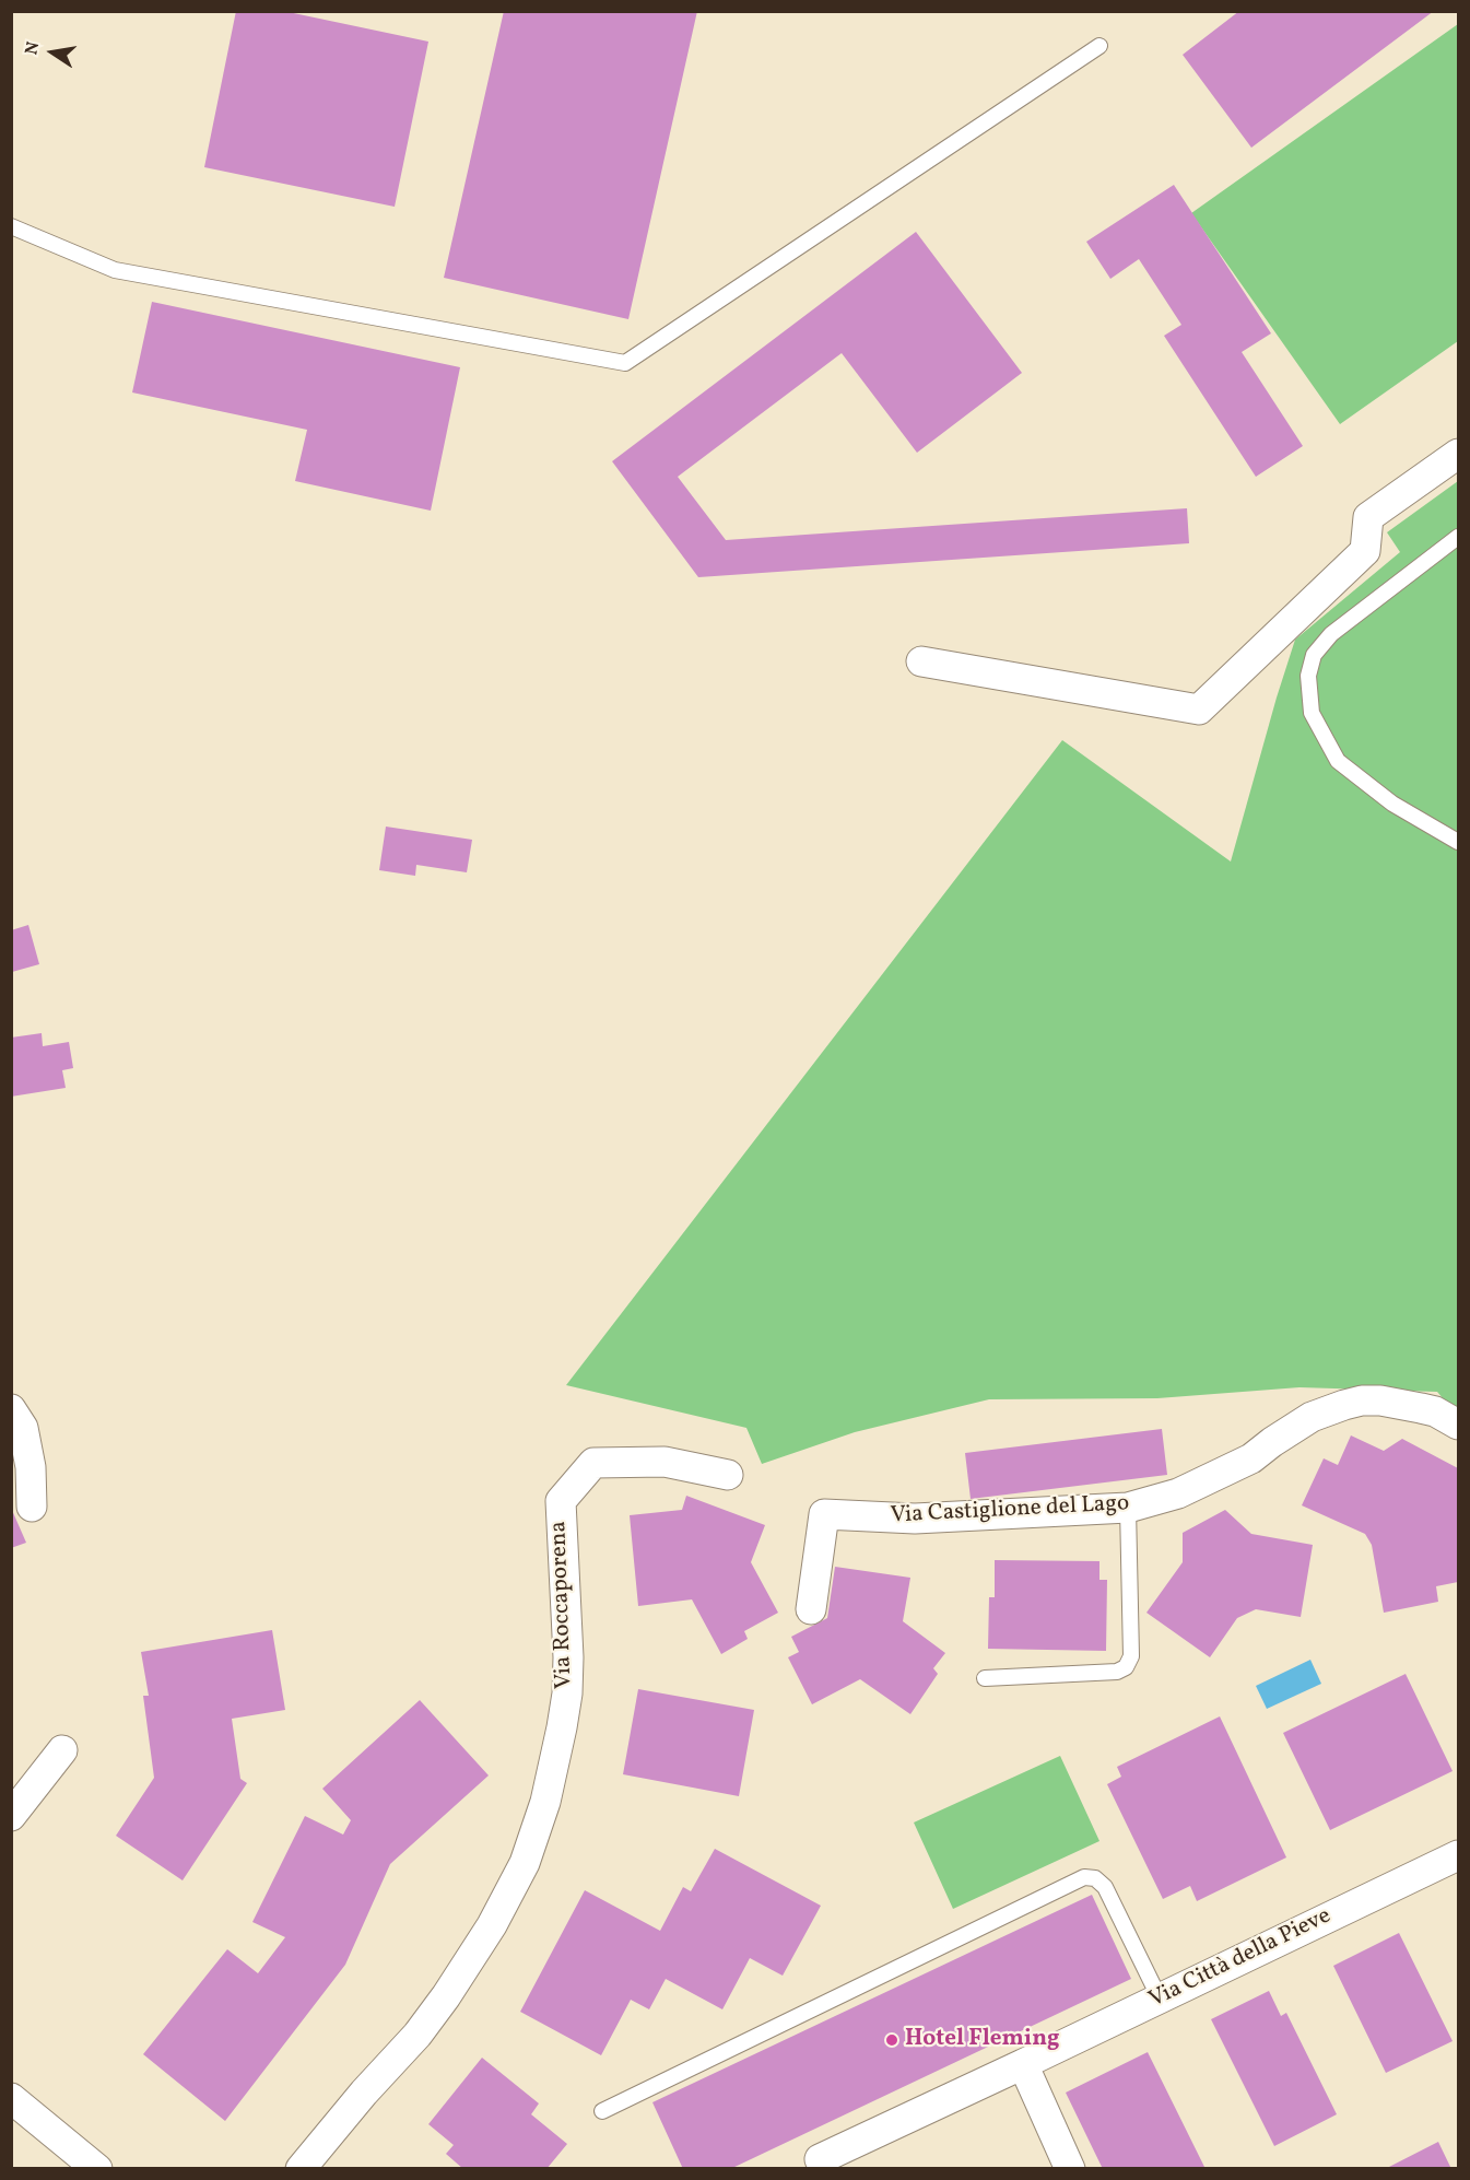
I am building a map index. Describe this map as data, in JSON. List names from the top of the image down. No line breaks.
{"streets":{"street":["Via Castiglione del Lago","Via Roccaporena","Via Città della Pieve"]},"places":["Hotel Fleming"],"north":"left"}
